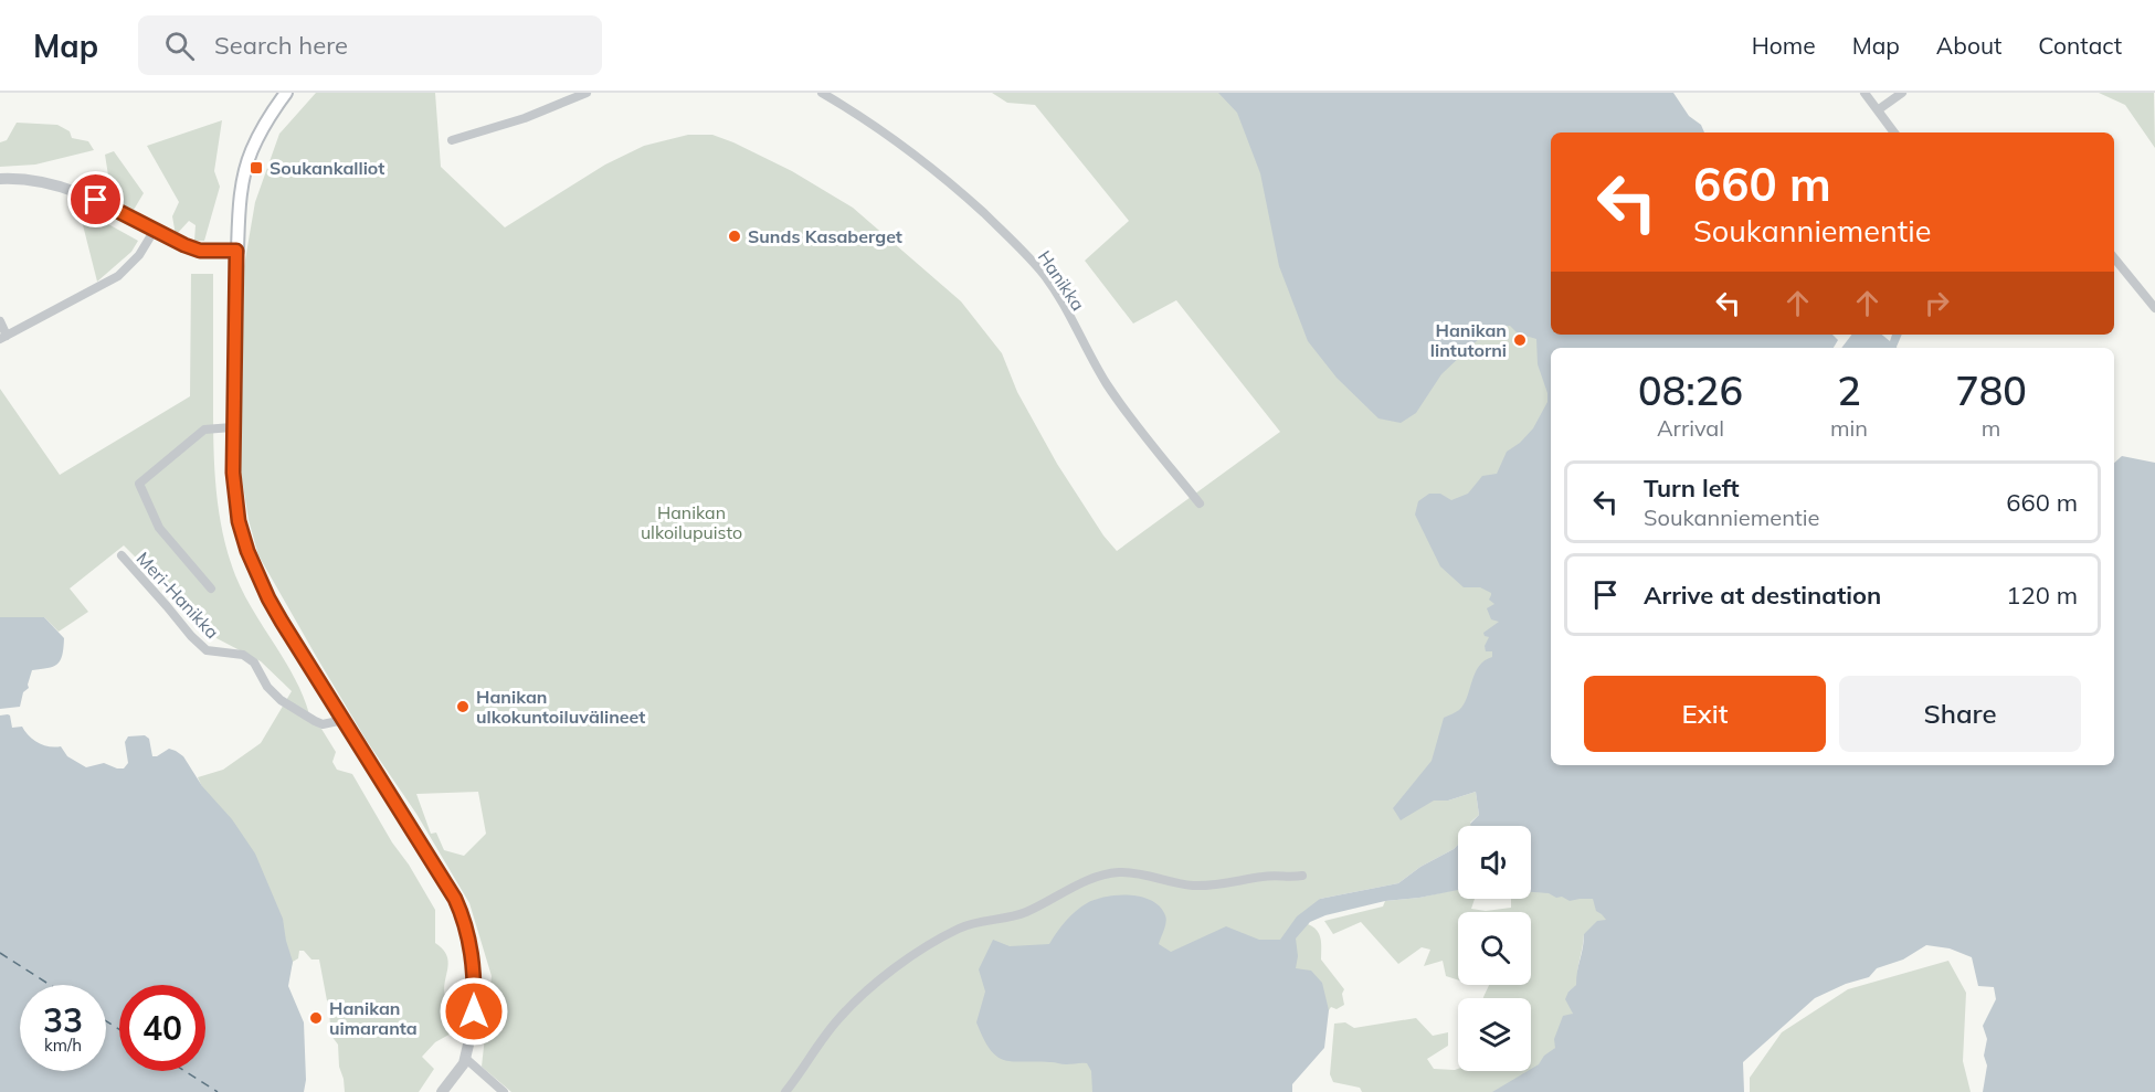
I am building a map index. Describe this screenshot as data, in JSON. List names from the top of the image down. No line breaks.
{"streets":{"street":["Hanikka","Meri-Hanikka"]},"parks":["Hanikan ulkoilupuisto"],"places":{"transit":["Soukankalliot"],"other":["Sunds Kasaberget","Hanikan lintutorni","Hanikan ulkokuntoiluvälineet","Hanikan uimaranta"]},"page":{"header":"Map","search":"Search here","nav":["Home","Map","About","Contact"],"turn":["660 m","Soukanniementie"],"eta":["08:26","Arrival","2","min","780","m"],"list":[{"name":"Turn left","note":"Soukanniementie","value":"660 m"},{"name":"Arrive at destination","value":"120 m"}],"buttons":["Exit","Share"],"speed":"33 km/h","limit":"40"}}
